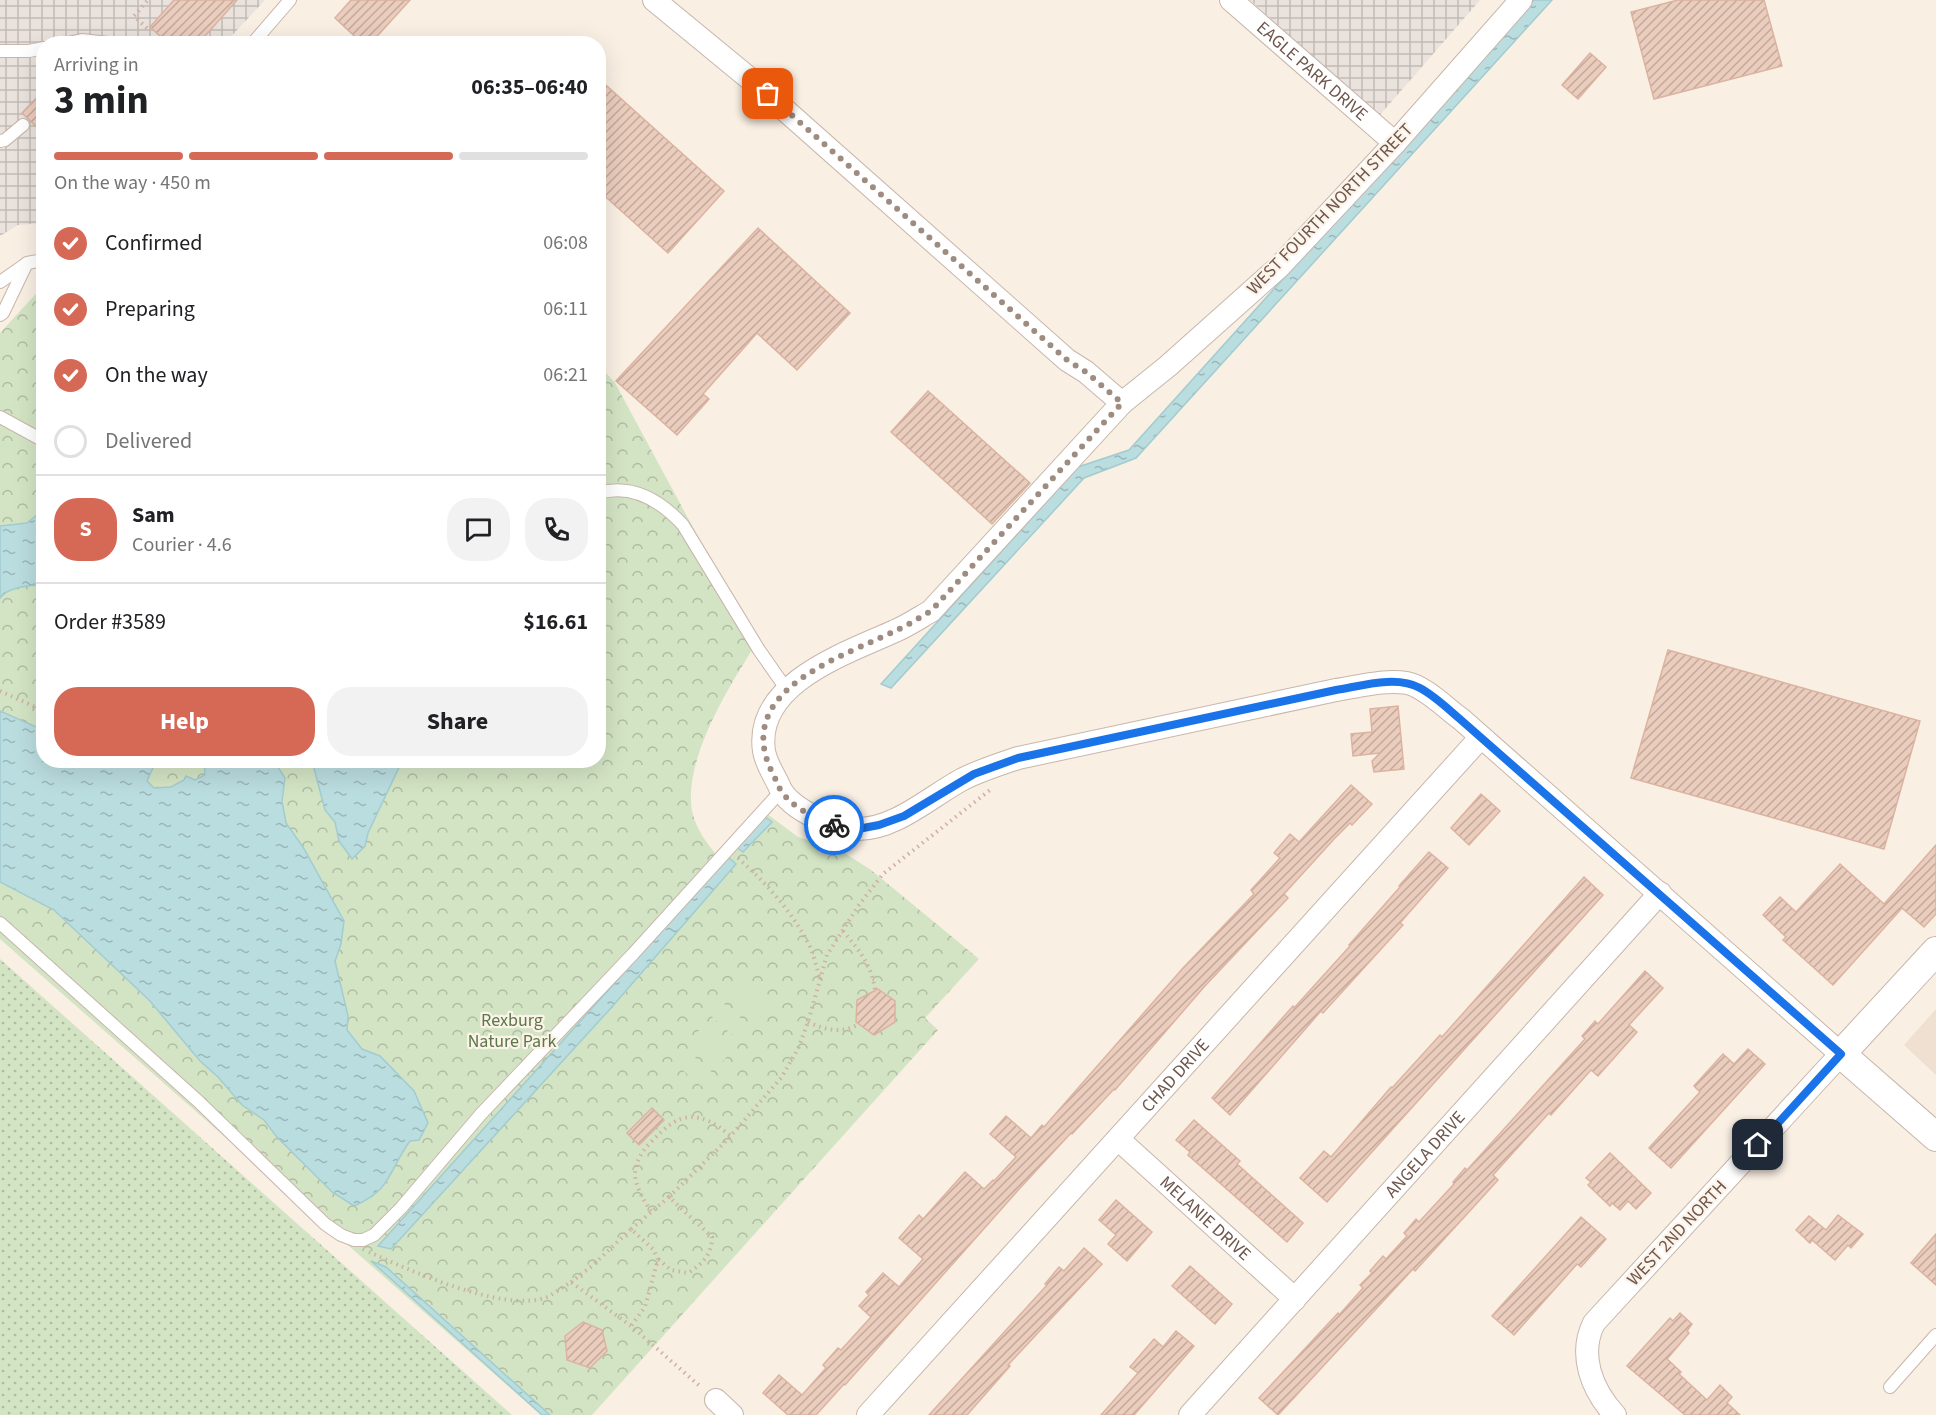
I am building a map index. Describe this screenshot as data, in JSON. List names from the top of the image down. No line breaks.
{"streets":{"street":["EAGLE PARK DRIVE","WEST FOURTH NORTH STREET","CHAD DRIVE","ANGELA DRIVE","MELANIE DRIVE","WEST 2ND NORTH"]},"crossings":[["EAGLE PARK DRIVE","WEST FOURTH NORTH STREET"],["CHAD DRIVE","MELANIE DRIVE"],["ANGELA DRIVE","MELANIE DRIVE"]],"parks":["Rexburg Nature Park"],"page":{"heading":["3 min","Arriving in","06:35–06:40"],"panel":["Sam","Courier · 4.6","Order #3589","$16.61"],"bar":"On the way · 450 m","list":[["Confirmed","06:08"],["Preparing","06:11"],["On the way","06:21"],"Delivered"],"round":"S","buttons":["Help","Share"]}}
